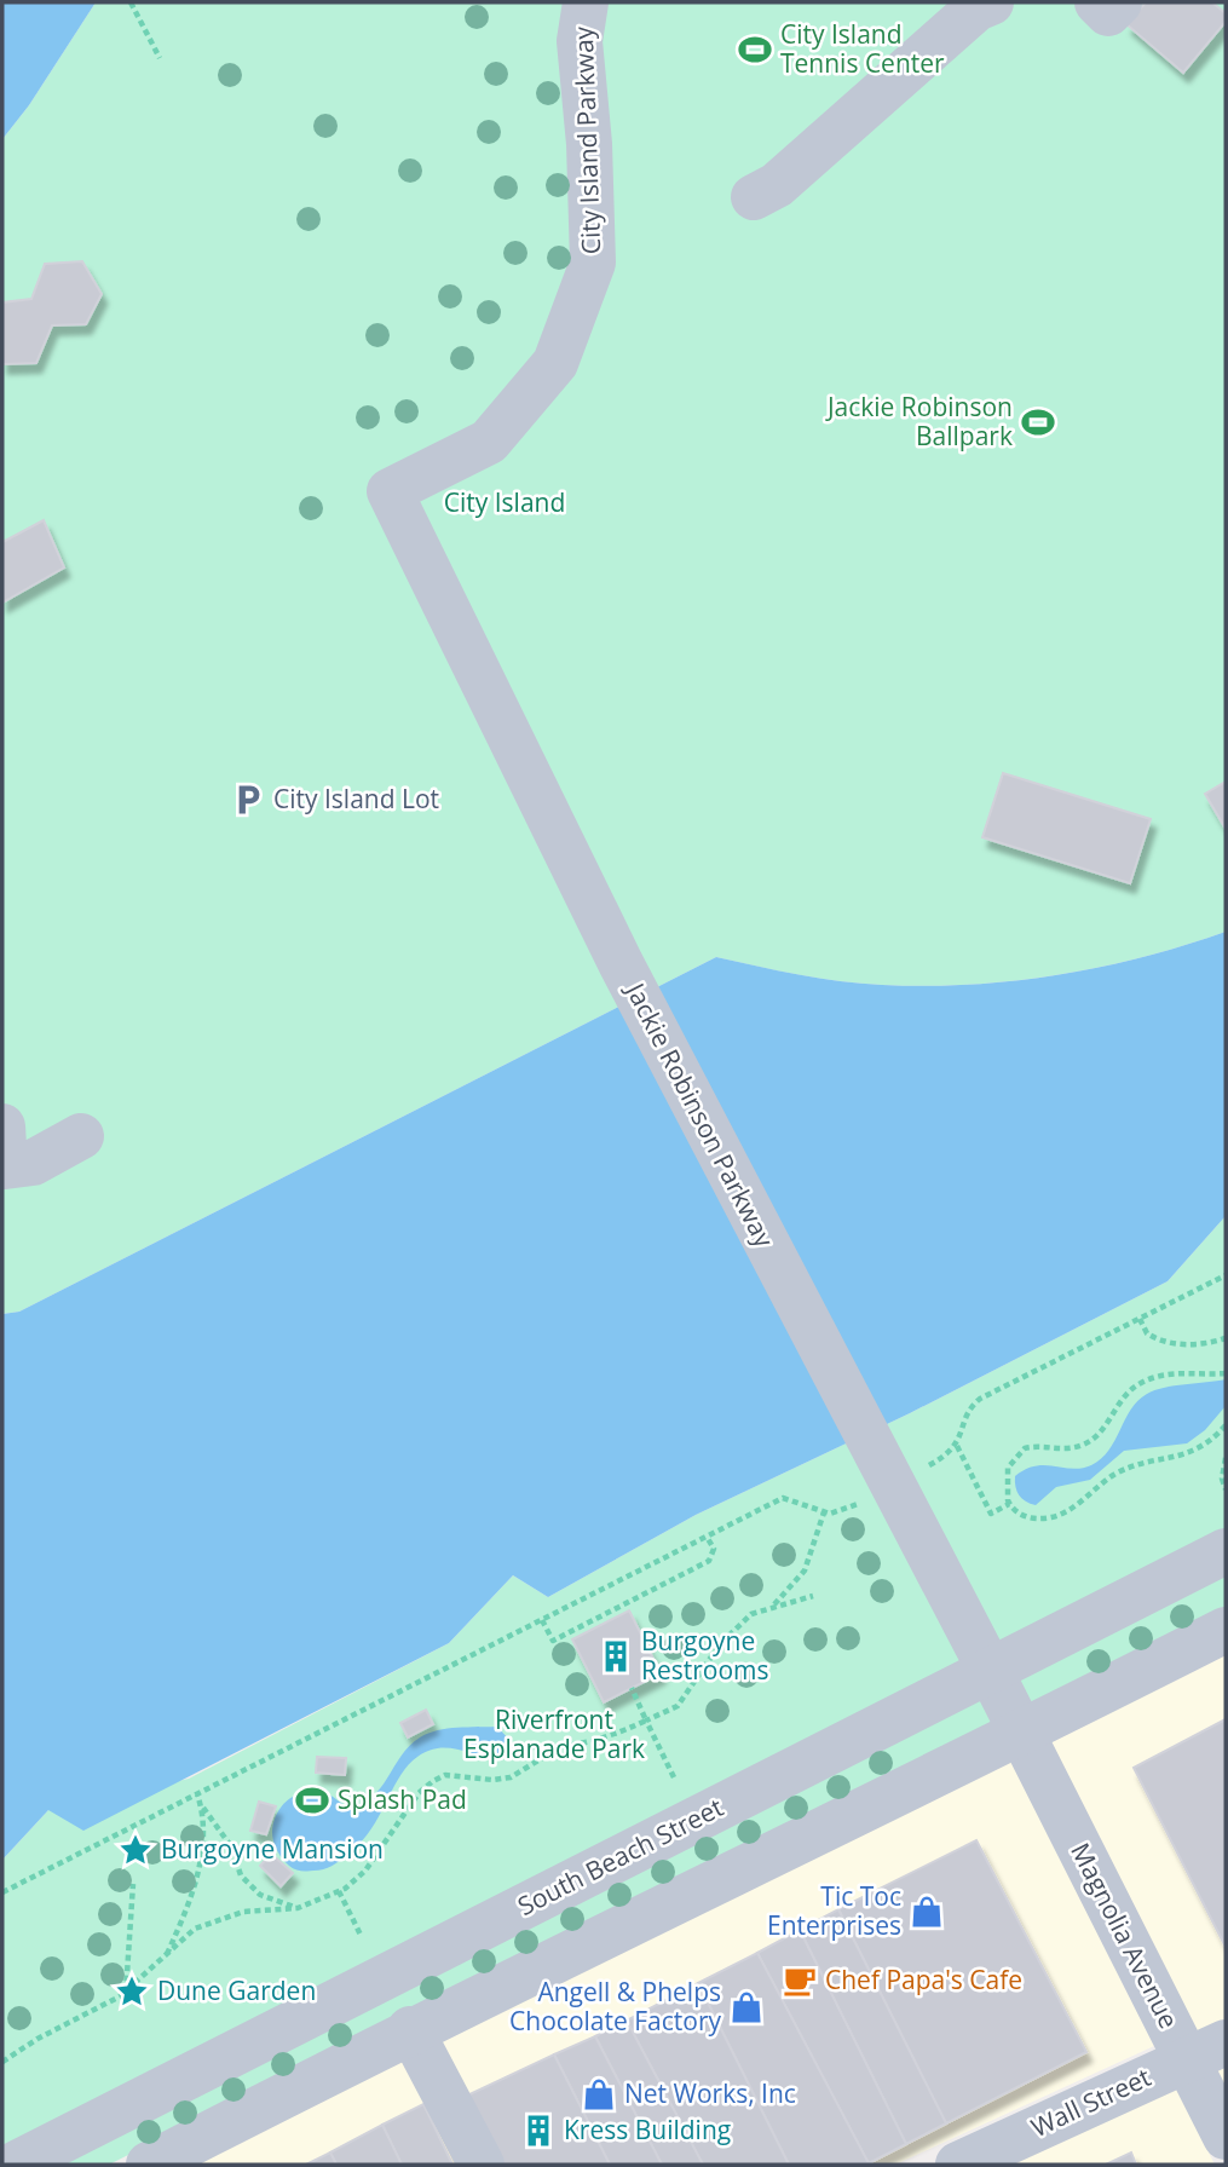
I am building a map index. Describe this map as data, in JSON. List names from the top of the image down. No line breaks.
{"streets":{"street":["City Island Parkway","Jackie Robinson Parkway","South Beach Street","Magnolia Avenue","Wall Street"]},"crossings":[["City Island Parkway","Jackie Robinson Parkway"],["Jackie Robinson Parkway","South Beach Street"],["Jackie Robinson Parkway","Magnolia Avenue"],["Magnolia Avenue","Wall Street"]],"parks":["City Island","Riverfront Esplanade Park"],"places":{"sports":["City Island Tennis Center","Jackie Robinson Ballpark","Splash Pad"],"parking":["City Island Lot"],"building":["Burgoyne Restrooms","Kress Building"],"place":["Burgoyne Mansion","Dune Garden"],"shop":["Tic Toc Enterprises","Angell & Phelps Chocolate Factory","Net Works, Inc"],"cafe":["Chef Papa's Cafe"]}}
